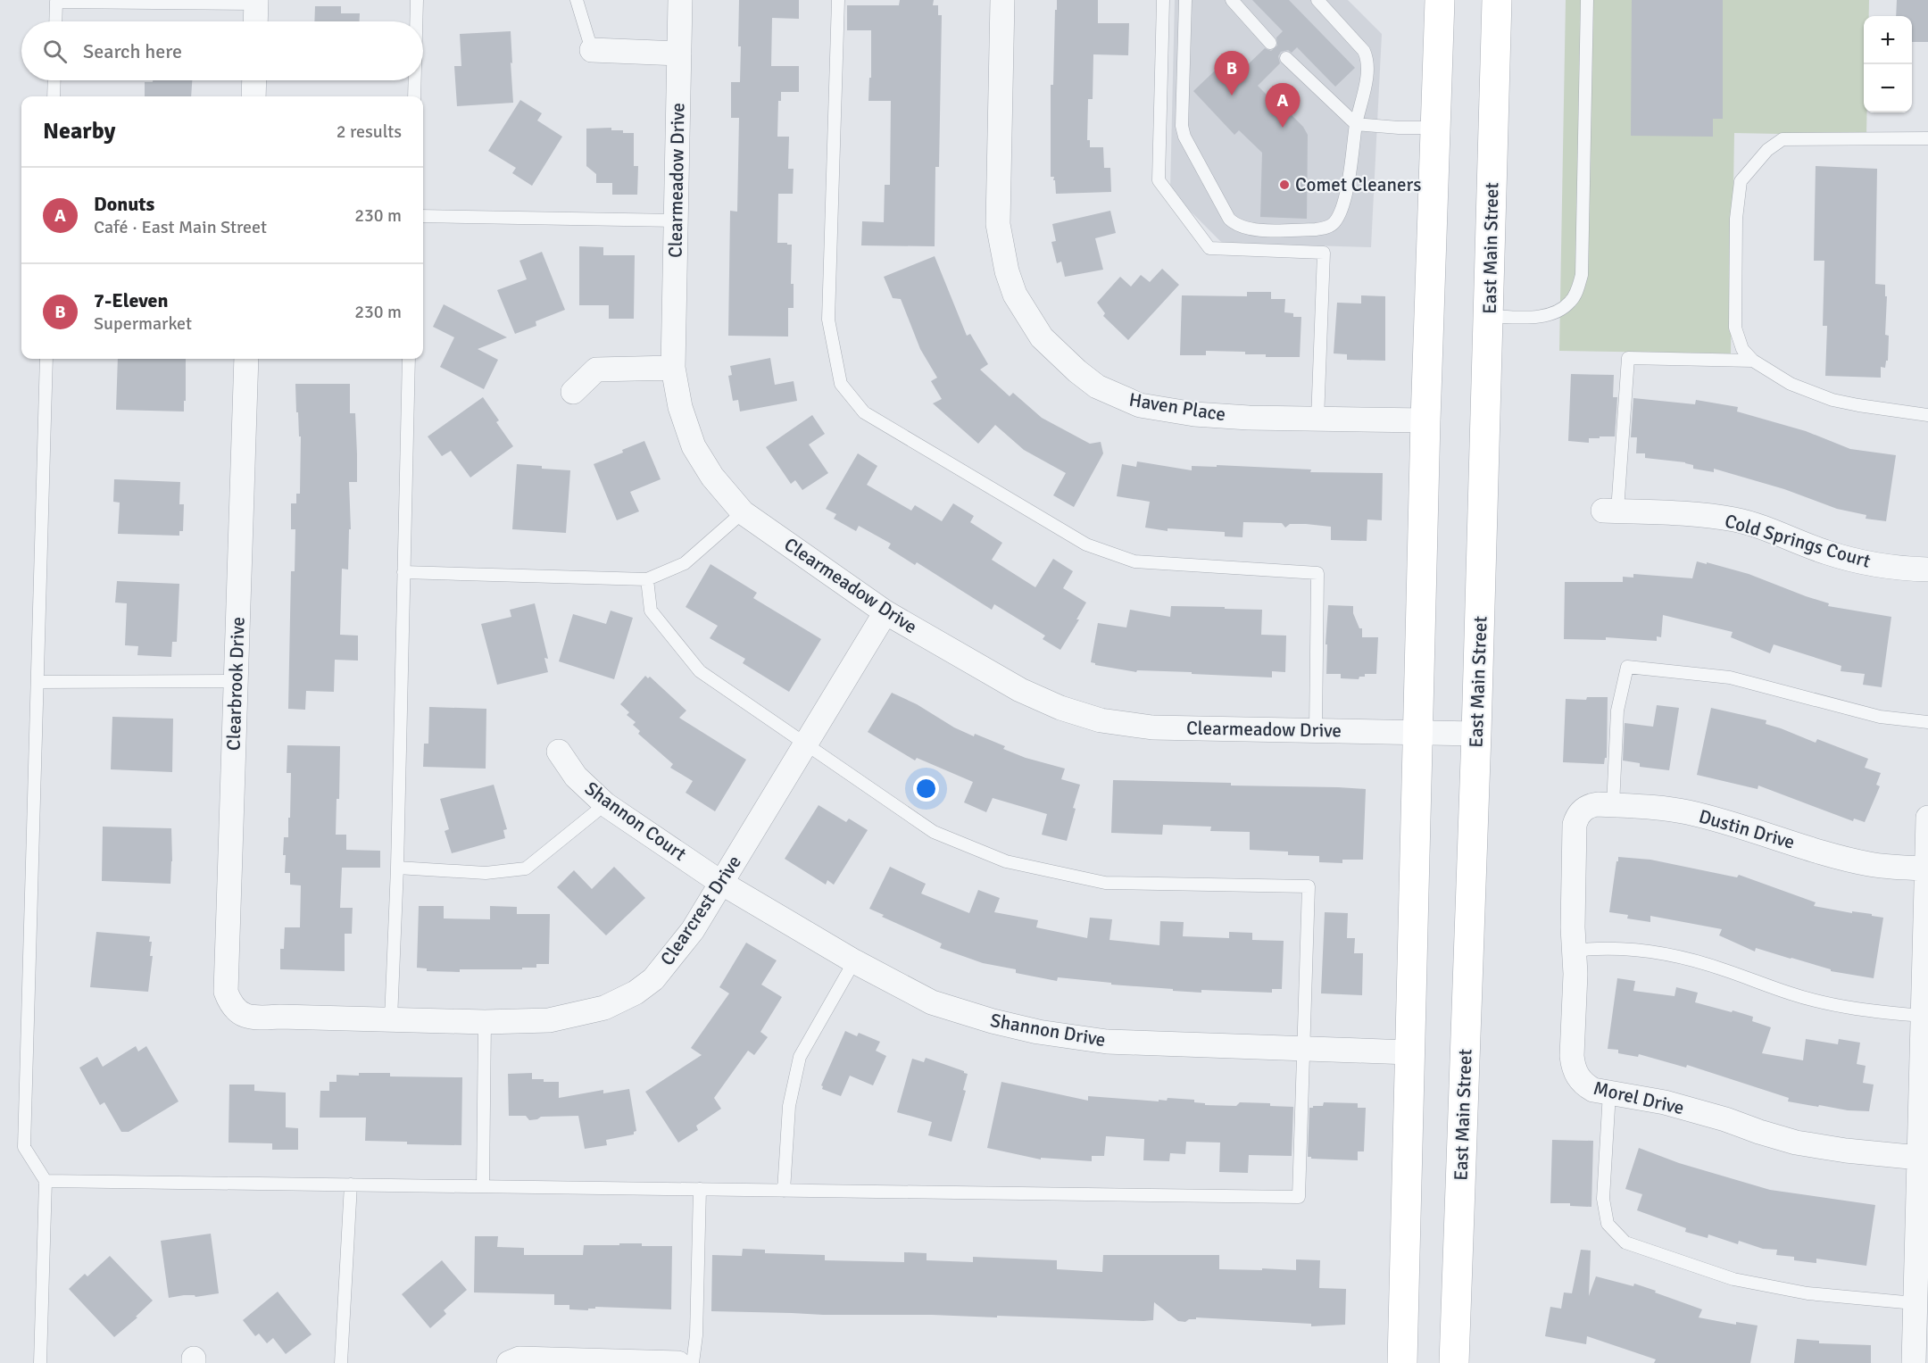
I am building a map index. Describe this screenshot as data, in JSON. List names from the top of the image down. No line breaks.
{"streets":{"main road":["East Main Street"],"street":["Clearmeadow Drive","Haven Place","Cold Springs Court","Clearbrook Drive","Shannon Court","Dustin Drive","Clearcrest Drive","Shannon Drive","Morel Drive"]},"crossings":[["Clearmeadow Drive","East Main Street"],["Clearmeadow Drive","Clearcrest Drive"],["Clearbrook Drive","Clearcrest Drive"],["Shannon Court","Clearcrest Drive"],["Shannon Court","Shannon Drive"],["Dustin Drive","Morel Drive"],["Clearcrest Drive","Shannon Drive"]],"places":["Comet Cleaners"],"page":{"map_buttons":["+","−"],"search":"Search here","pins":["B","A"],"heading":["Nearby","2 results"],"list":[{"mark":"A","name":"Donuts","note":"Café · East Main Street","value":"230 m"},{"mark":"B","name":"7-Eleven","note":"Supermarket","value":"230 m"}]}}
